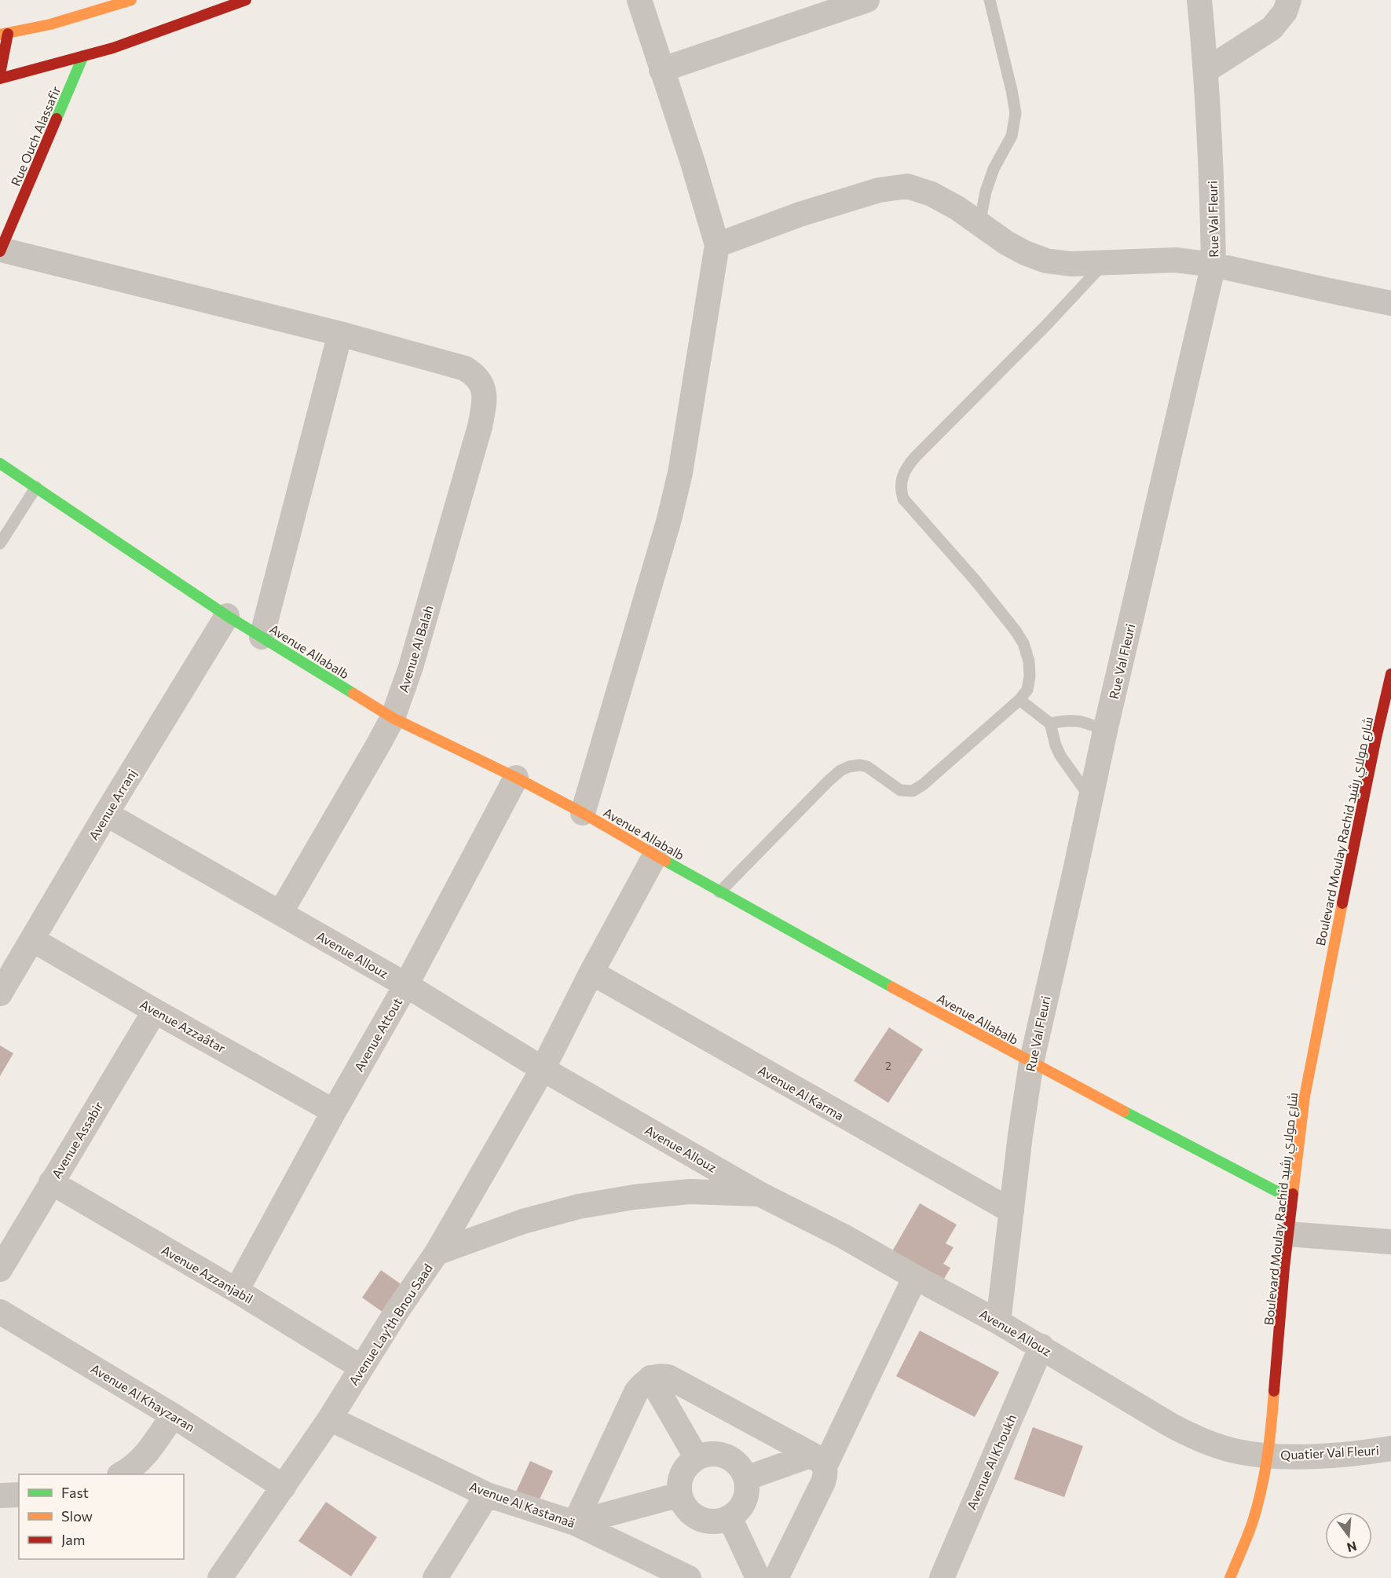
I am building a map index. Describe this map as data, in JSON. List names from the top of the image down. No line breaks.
{"streets":{"street":["Rue Ouch Alassafir","Rue Val Fleuri","Avenue Al Balah","Avenue Allabalb","Avenue Arranj","Boulevard Moulay Rachid شارع مولاي رشيد","Avenue Allouz","Avenue Azzaâtar","Avenue Attout","Avenue Al Karma","Avenue Assabir","Avenue Azzanjabil","Avenue Lay'th Bnou Saad","Avenue Al Khayzaran","Quatier Val Fleuri","Avenue Al Khoukh","Avenue Al Kastanaä"]},"crossings":[["Rue Val Fleuri","Avenue Allabalb"],["Rue Val Fleuri","Avenue Allouz"],["Rue Val Fleuri","Avenue Al Karma"],["Avenue Al Balah","Avenue Allabalb"],["Avenue Al Balah","Avenue Allouz"],["Avenue Allabalb","Avenue Arranj"],["Avenue Allabalb","Boulevard Moulay Rachid شارع مولاي رشيد"],["Avenue Allabalb","Avenue Attout"],["Avenue Arranj","Avenue Allouz"],["Avenue Arranj","Avenue Azzaâtar"],["Boulevard Moulay Rachid شارع مولاي رشيد","Avenue Allouz"],["Boulevard Moulay Rachid شارع مولاي رشيد","Quatier Val Fleuri"],["Avenue Allouz","Avenue Attout"],["Avenue Allouz","Avenue Lay'th Bnou Saad"],["Avenue Allouz","Quatier Val Fleuri"],["Avenue Allouz","Avenue Al Khoukh"],["Avenue Azzaâtar","Avenue Attout"],["Avenue Azzaâtar","Avenue Assabir"],["Avenue Attout","Avenue Azzanjabil"],["Avenue Assabir","Avenue Azzanjabil"],["Avenue Azzanjabil","Avenue Lay'th Bnou Saad"],["Avenue Lay'th Bnou Saad","Avenue Al Khayzaran"],["Avenue Lay'th Bnou Saad","Avenue Al Kastanaä"]],"house_numbers":["2"],"legend":["Fast","Slow","Jam"],"north":"bottom"}
